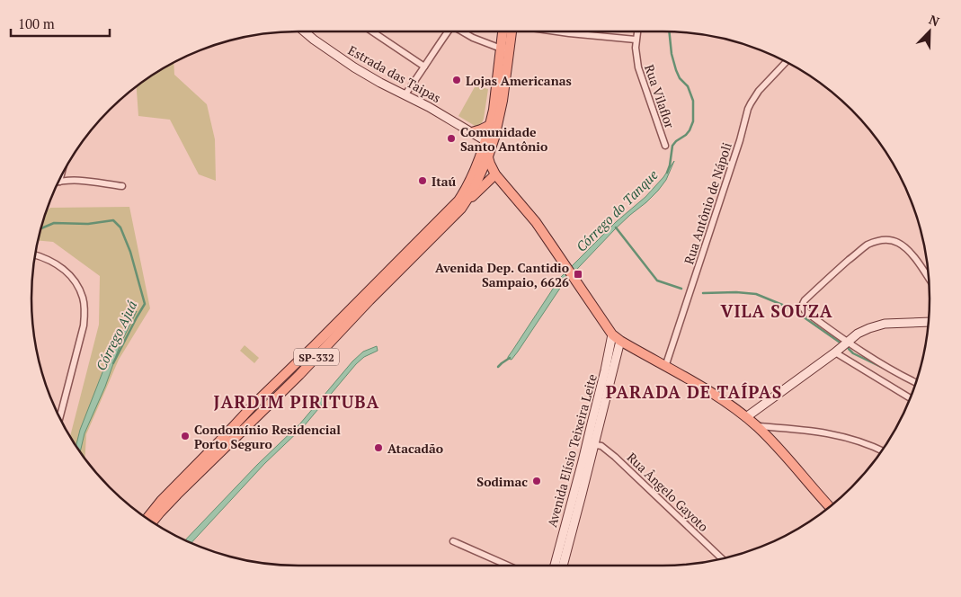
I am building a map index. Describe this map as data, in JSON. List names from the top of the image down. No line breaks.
{"streets":{"main road":["Estrada das Taipas","SP-332","Avenida Elísio Teixeira Leite"],"street":["Rua Vilaflor","Rua Antônio de Nápoli","Rua Ângelo Gayoto"]},"crossings":[["Estrada das Taipas","SP-332"],["Avenida Elísio Teixeira Leite","Rua Ângelo Gayoto"]],"districts":["VILA SOUZA","PARADA DE TAÍPAS","JARDIM PIRITUBA"],"water":["Córrego do Tanque","Córrego Ajuá"],"places":{"other":["Lojas Americanas","Comunidade Santo Antônio","Itaú","Condomínio Residencial Porto Seguro","Atacadão","Sodimac"],"transit":["Avenida Dep. Cantidio Sampaio, 6626"]},"scale_bar":"100 m","north":"top right"}
